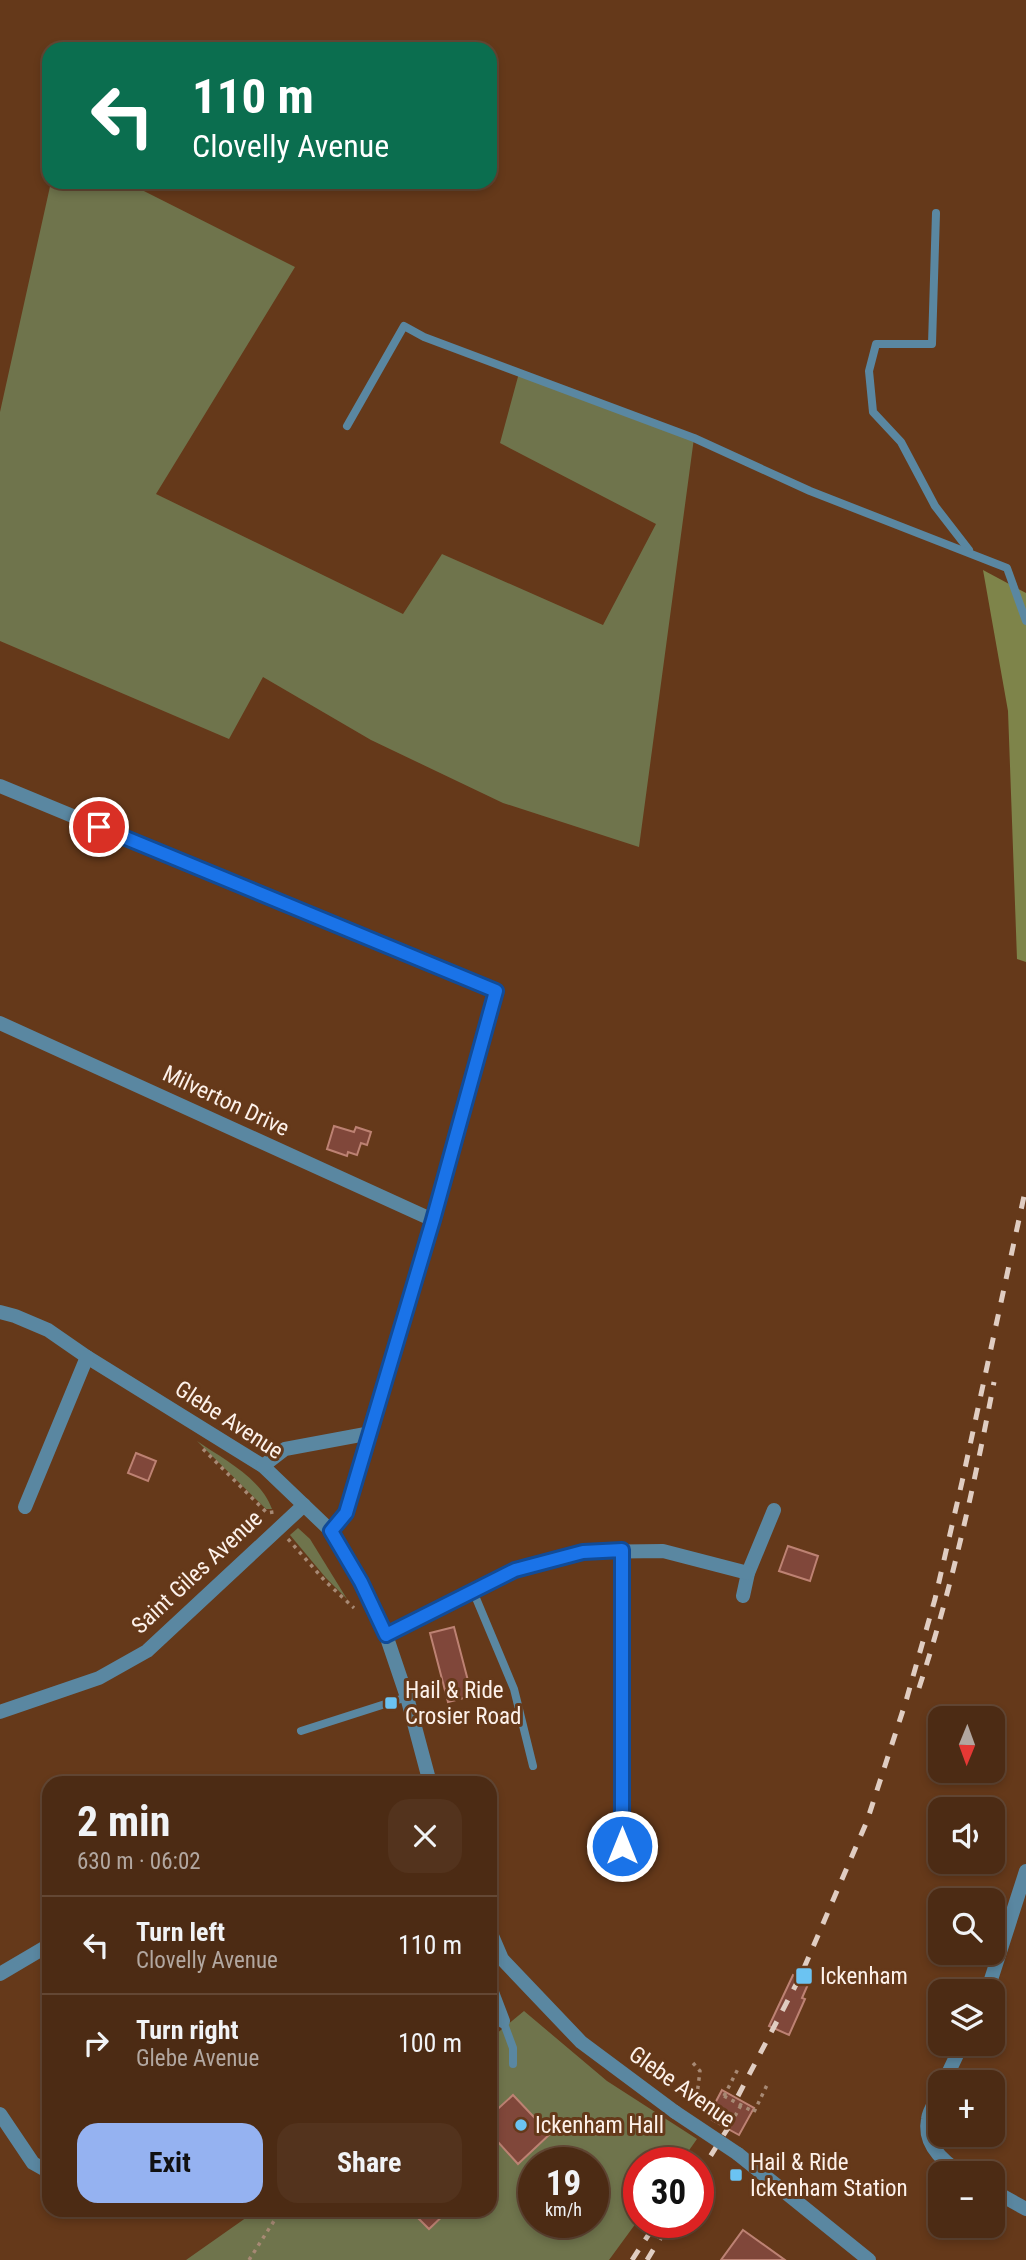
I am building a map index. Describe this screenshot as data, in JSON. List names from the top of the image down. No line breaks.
{"streets":{"street":["Milverton Drive","Glebe Avenue","Saint Giles Avenue"]},"crossings":[["Glebe Avenue","Saint Giles Avenue"]],"places":{"transit":["Hail & Ride Crosier Road","Ickenham","Hail & Ride Ickenham Station"],"other":["Ickenham Hall"]},"north":"bottom","page":{"turn":["110 m","Clovelly Avenue"],"map_buttons":["+","−"],"heading":["2 min","630 m · 06:02"],"list":[{"name":"Turn left","note":"Clovelly Avenue","value":"110 m"},{"name":"Turn right","note":"Glebe Avenue","value":"100 m"}],"buttons":["Exit","Share"],"speed":"19 km/h","limit":"30"}}
